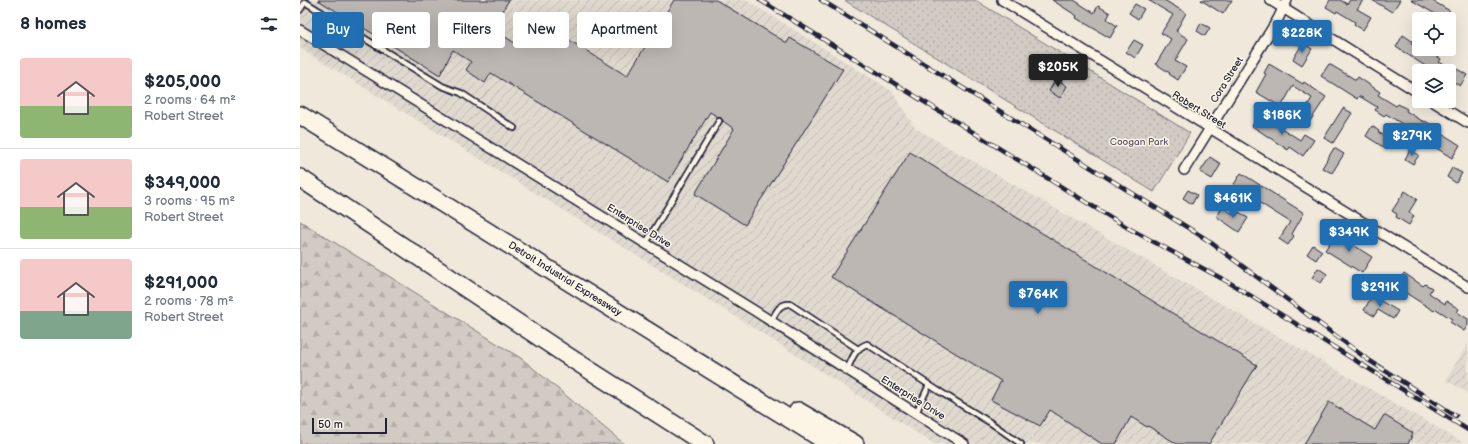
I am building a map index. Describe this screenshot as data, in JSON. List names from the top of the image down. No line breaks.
{"streets":{"highway":["Detroit Industrial Expressway"],"street":["Cora Street","Robert Street","Enterprise Drive"]},"crossings":[["Cora Street","Robert Street"]],"parks":["Coogan Park"],"scale_bar":"50 m","page":{"heading":"8 homes","chip":["Buy","Rent","Filters","New","Apartment"],"price":["$228K","$205K","$186K","$279K","$461K","$349K","$291K","$764K"],"list":[{"name":"$205,000","note":"2 rooms · 64 m² · Robert Street"},{"name":"$349,000","note":"3 rooms · 95 m² · Robert Street"},{"name":"$291,000","note":"2 rooms · 78 m² · Robert Street"}],"scale":"50 m"}}
